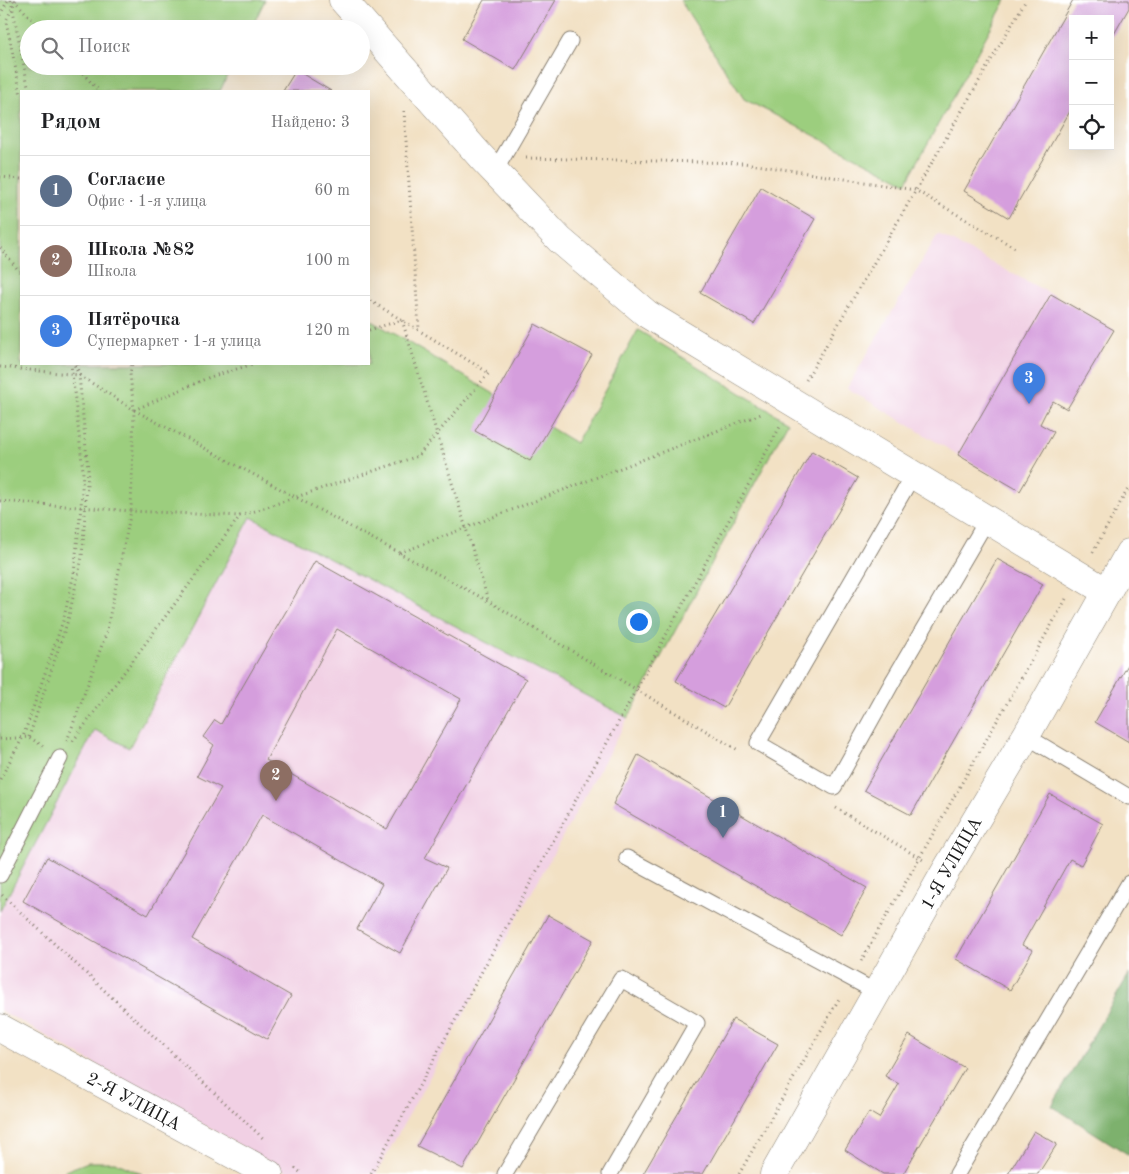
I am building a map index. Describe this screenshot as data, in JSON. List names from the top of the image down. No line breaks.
{"streets":{"street":["1-Я УЛИЦА","2-Я УЛИЦА"]},"page":{"map_buttons":["+","−"],"search":"Поиск","heading":["Рядом","Найдено: 3"],"list":[{"mark":"1","name":"Согласие","note":"Офис · 1-я улица","value":"60 m"},{"mark":"2","name":"Школа №82","note":"Школа","value":"100 m"},{"mark":"3","name":"Пятёрочка","note":"Супермаркет · 1-я улица","value":"120 m"}],"pins":["3","2","1"]}}
